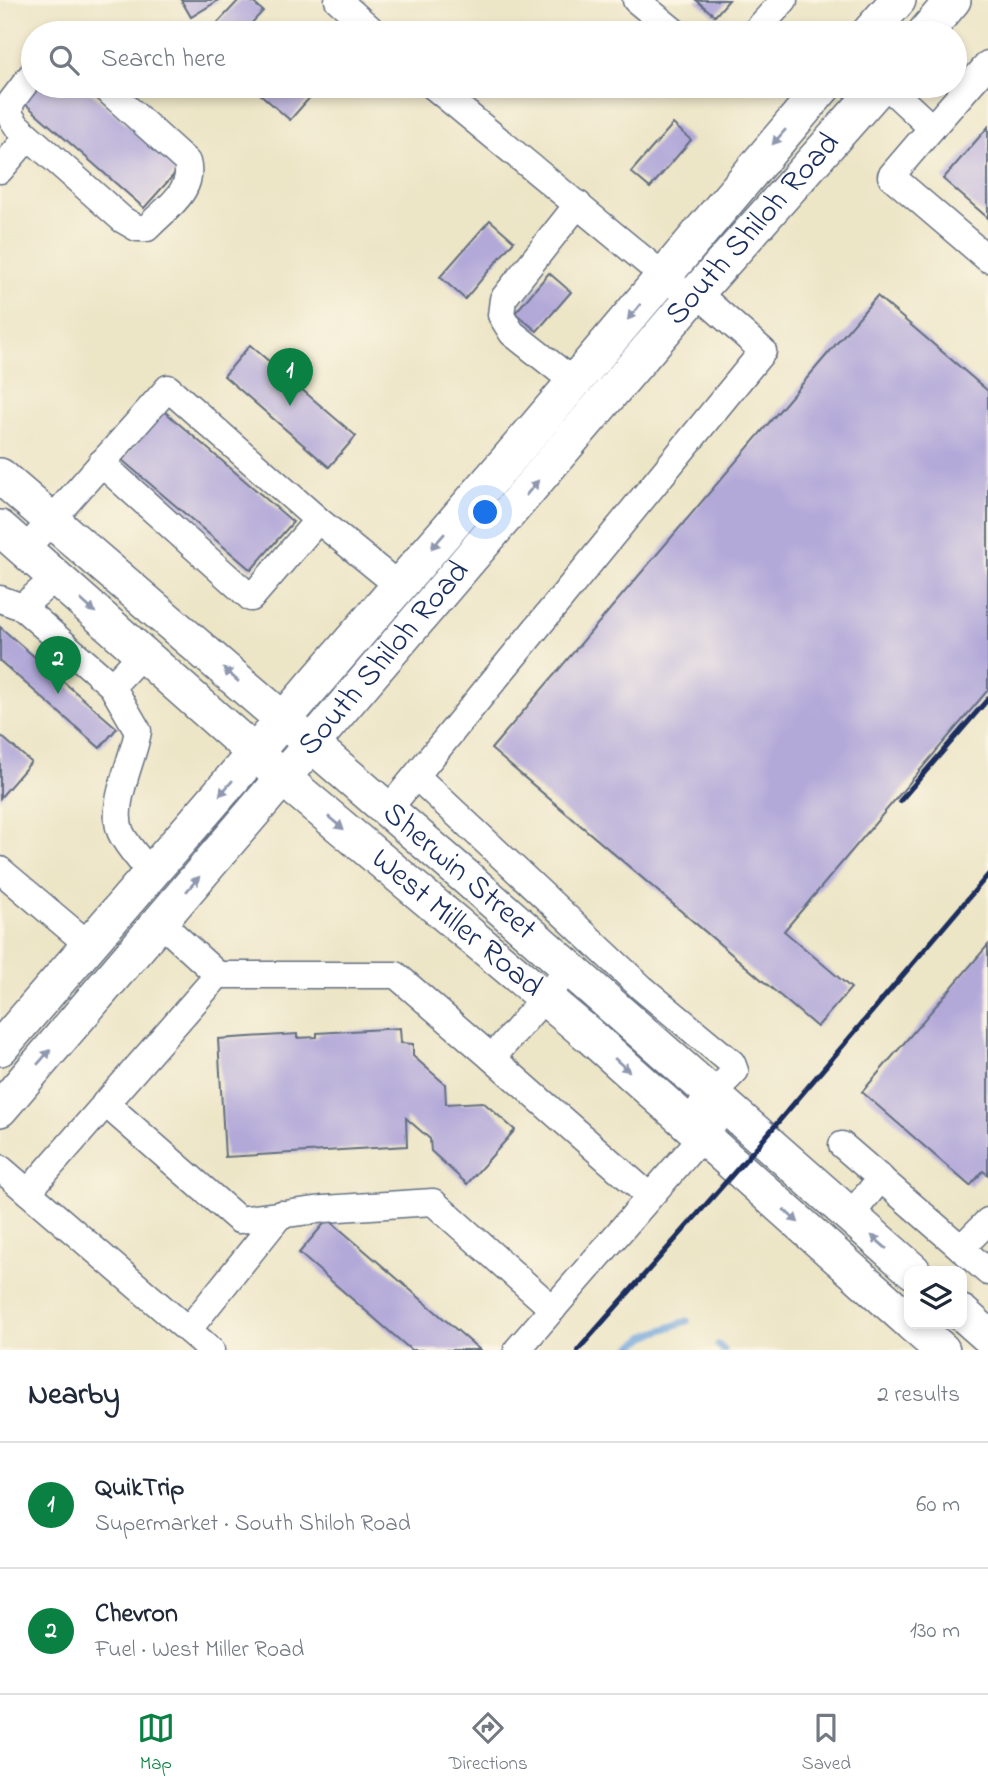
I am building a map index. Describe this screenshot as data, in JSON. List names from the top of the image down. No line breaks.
{"streets":{"main road":["South Shiloh Road","Sherwin Street","West Miller Road"]},"crossings":[["South Shiloh Road","Sherwin Street"],["South Shiloh Road","West Miller Road"]],"one_way":["West Miller Road"],"page":{"search":"Search here","pins":["1","2"],"heading":["Nearby","2 results"],"list":[{"mark":"1","name":"QuikTrip","note":"Supermarket · South Shiloh Road","value":"60 m"},{"mark":"2","name":"Chevron","note":"Fuel · West Miller Road","value":"130 m"}],"nav":["Map","Directions","Saved"]}}
